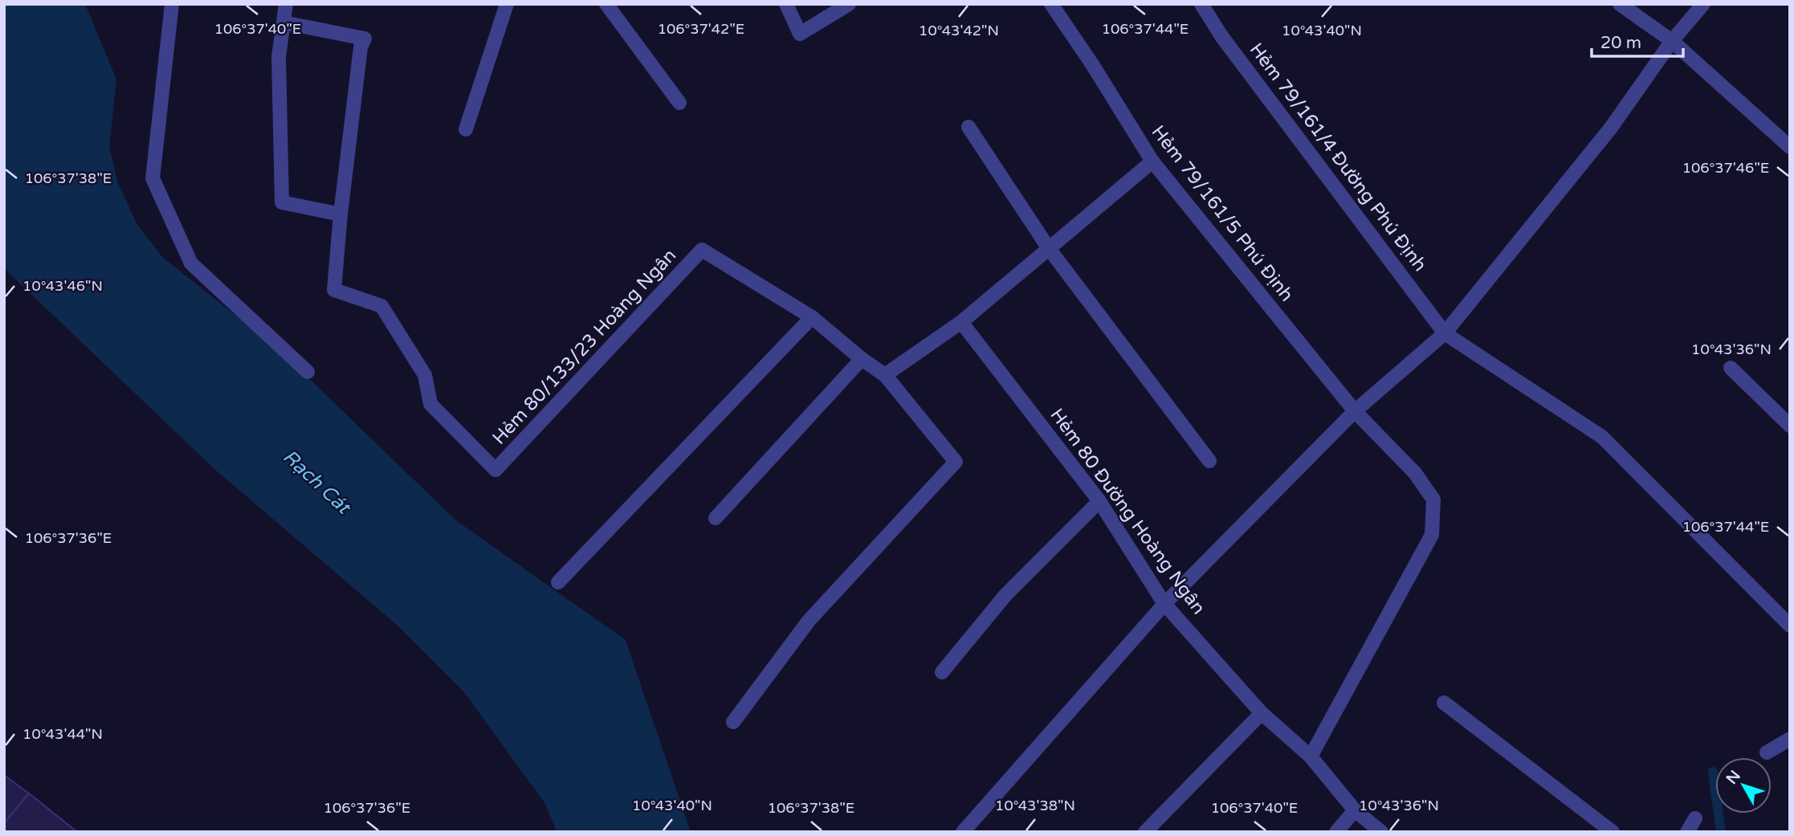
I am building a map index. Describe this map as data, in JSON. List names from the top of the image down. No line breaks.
{"streets":{"street":["Hẻm 79/161/4 Đường Phú Định","Hẻm 79/161/5 Phú Định","Hẻm 80/133/23 Hoàng Ngân","Hẻm 80 Đường Hoàng Ngân"]},"crossings":[["Hẻm 79/161/5 Phú Định","Hẻm 80 Đường Hoàng Ngân"]],"water":["Rạch Cát"],"scale_bar":"20 m","north":"top left","coordinates":["106°37'40\"E","106°37'42\"E","106°37'44\"E","10°43'42\"N","10°43'40\"N","106°37'46\"E","106°37'38\"E","10°43'46\"N","10°43'36\"N","106°37'36\"E","10°43'44\"N","10°43'38\"N"]}
